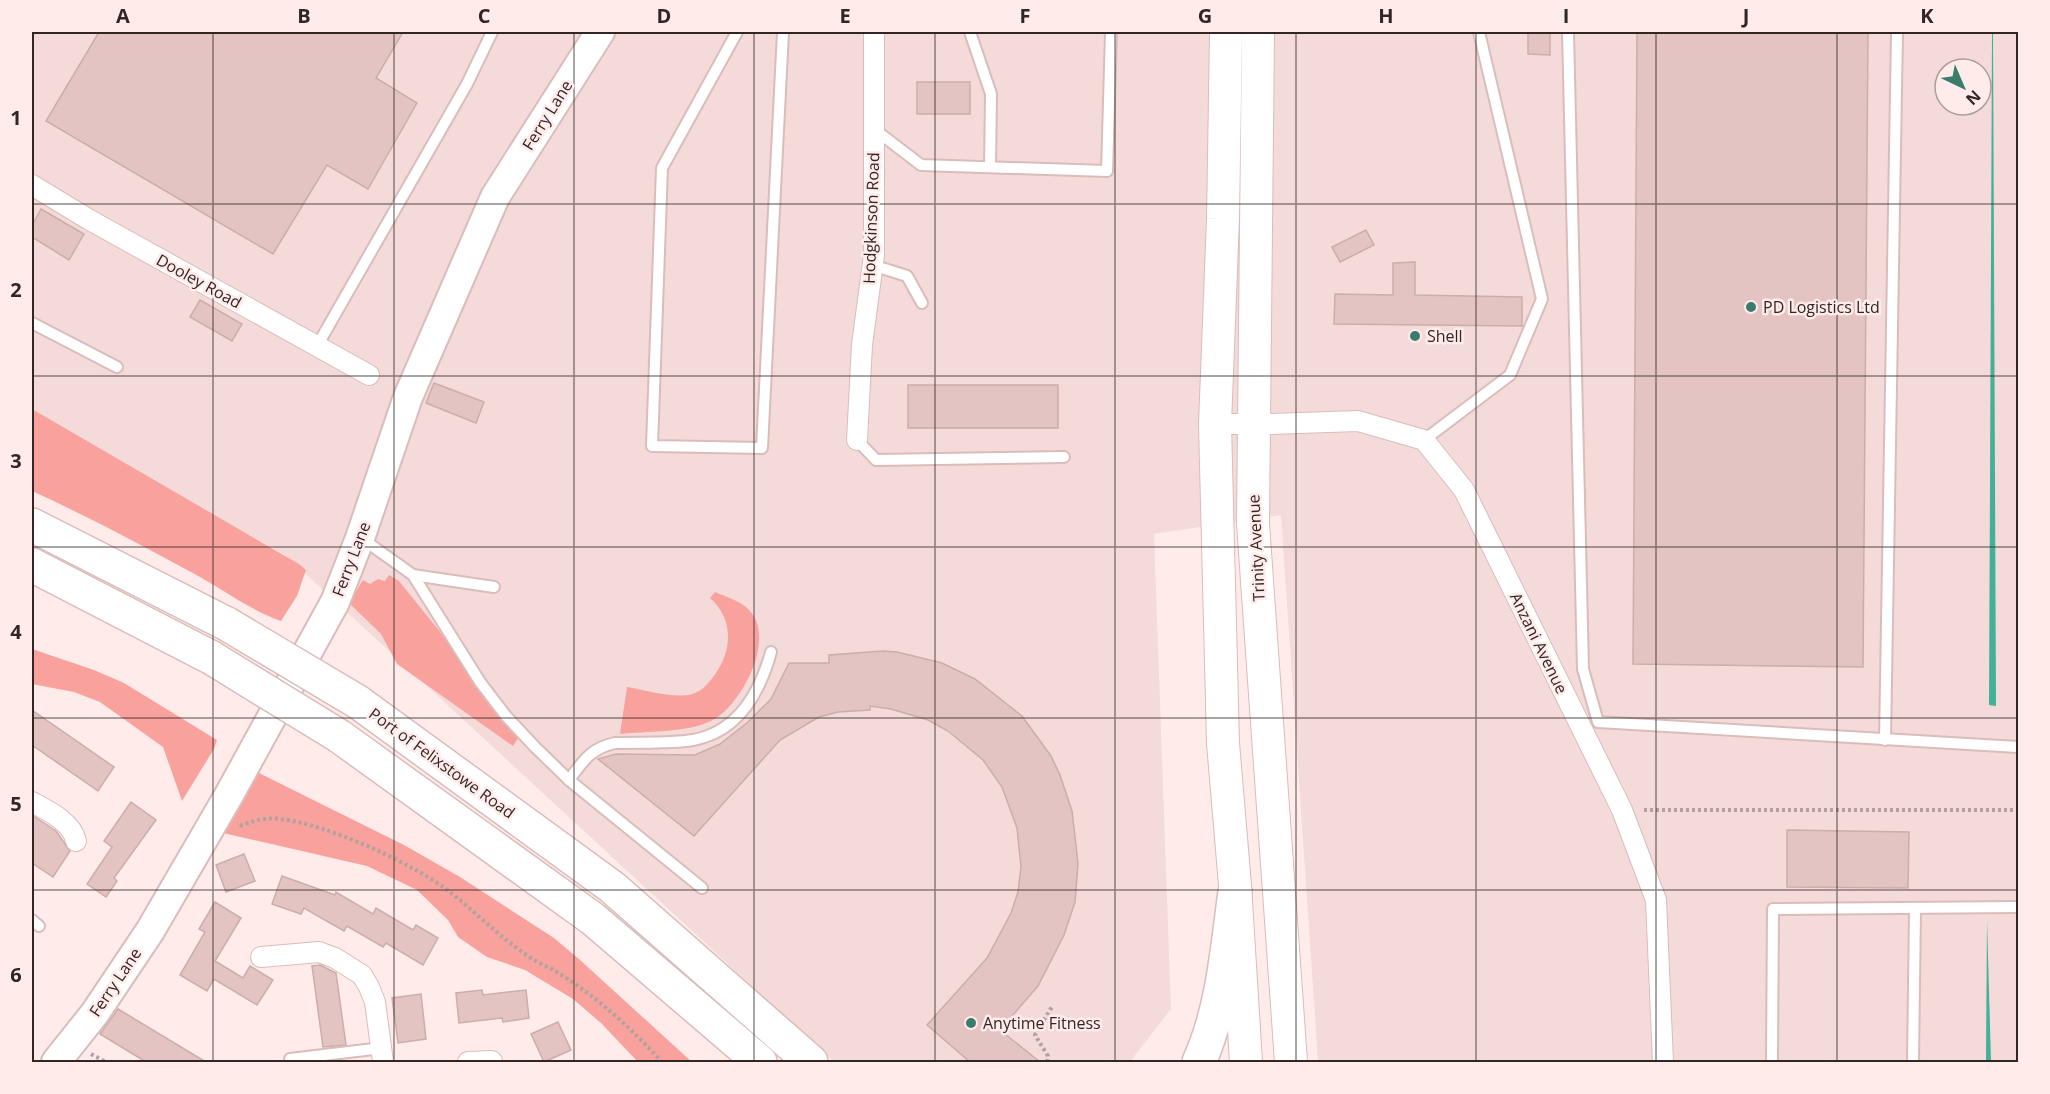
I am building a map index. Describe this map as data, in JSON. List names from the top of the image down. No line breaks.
{"streets":{"highway":["Port of Felixstowe Road"],"main road":["Trinity Avenue"],"street":["Ferry Lane","Hodgkinson Road","Dooley Road","Anzani Avenue"]},"places":["PD Logistics Ltd","Shell","Anytime Fitness"],"north":"bottom right","grid":{"columns":["A","B","C","D","E","F","G","H","I","J","K"],"rows":["1","2","3","4","5","6"]}}
